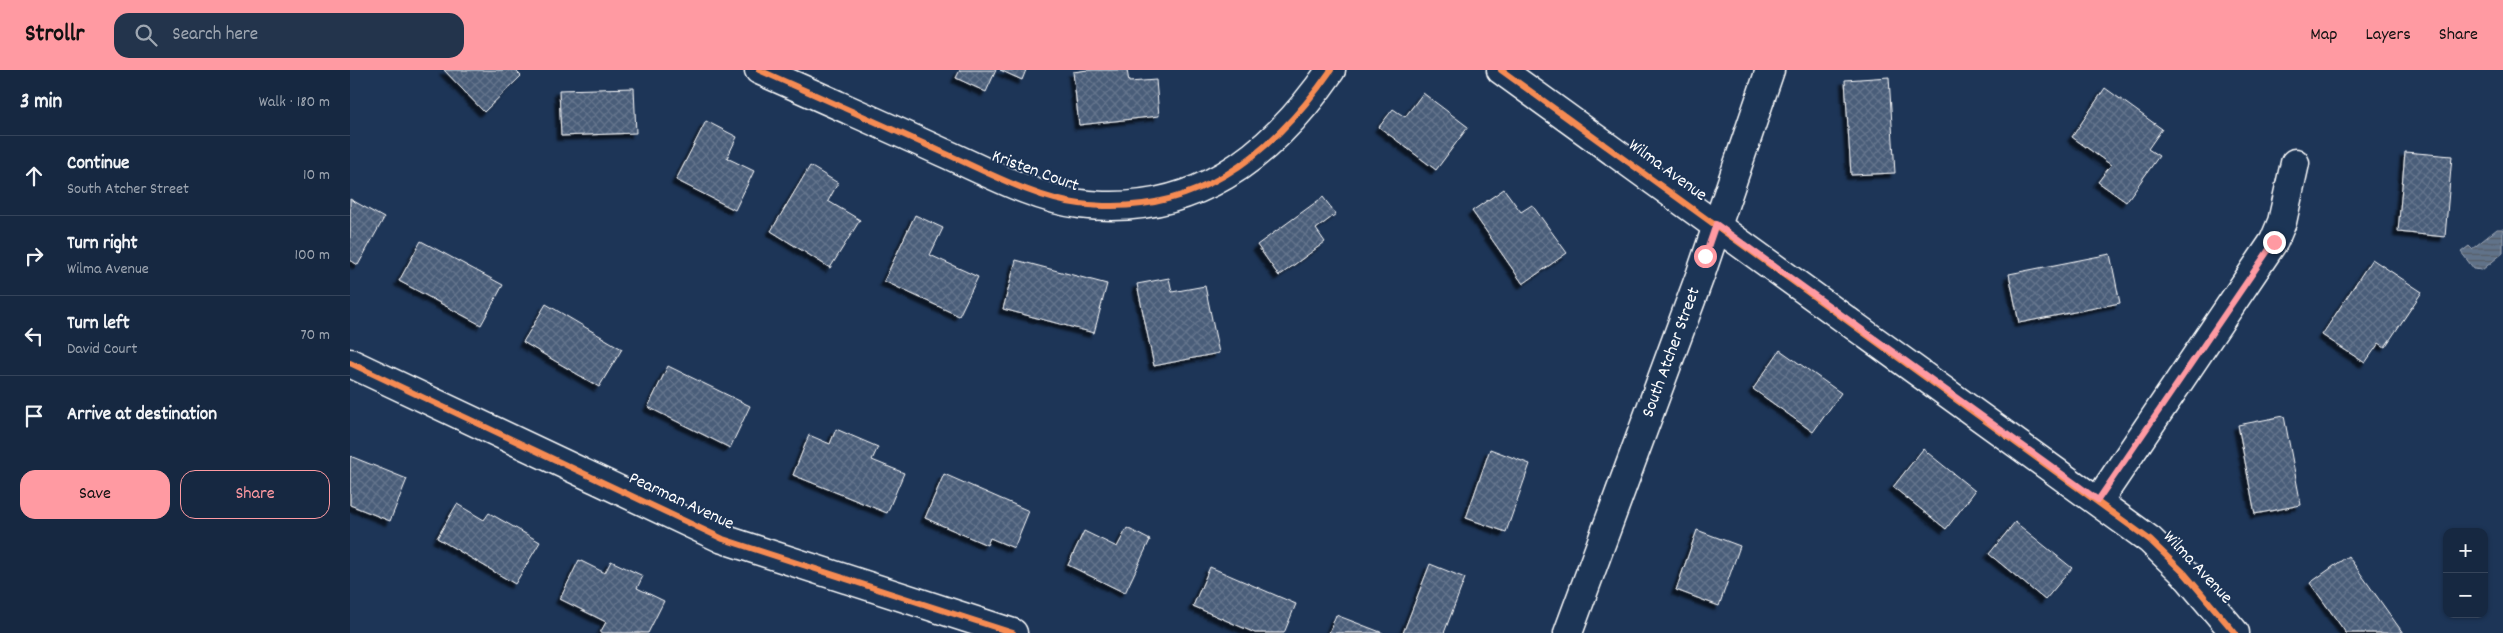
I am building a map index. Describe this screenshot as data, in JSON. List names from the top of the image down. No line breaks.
{"streets":{"street":["Wilma Avenue","Kristen Court","South Atcher Street","Pearman Avenue"]},"crossings":[["Wilma Avenue","South Atcher Street"]],"page":{"header":"Strollr","search":"Search here","nav":["Map","Layers","Share"],"heading":["3 min","Walk · 180 m"],"list":[["Continue","South Atcher Street","10 m"],["Turn right","Wilma Avenue","100 m"],["Turn left","David Court","70 m"],"Arrive at destination"],"buttons":["Save","Share"],"map_buttons":["+","−"]}}
